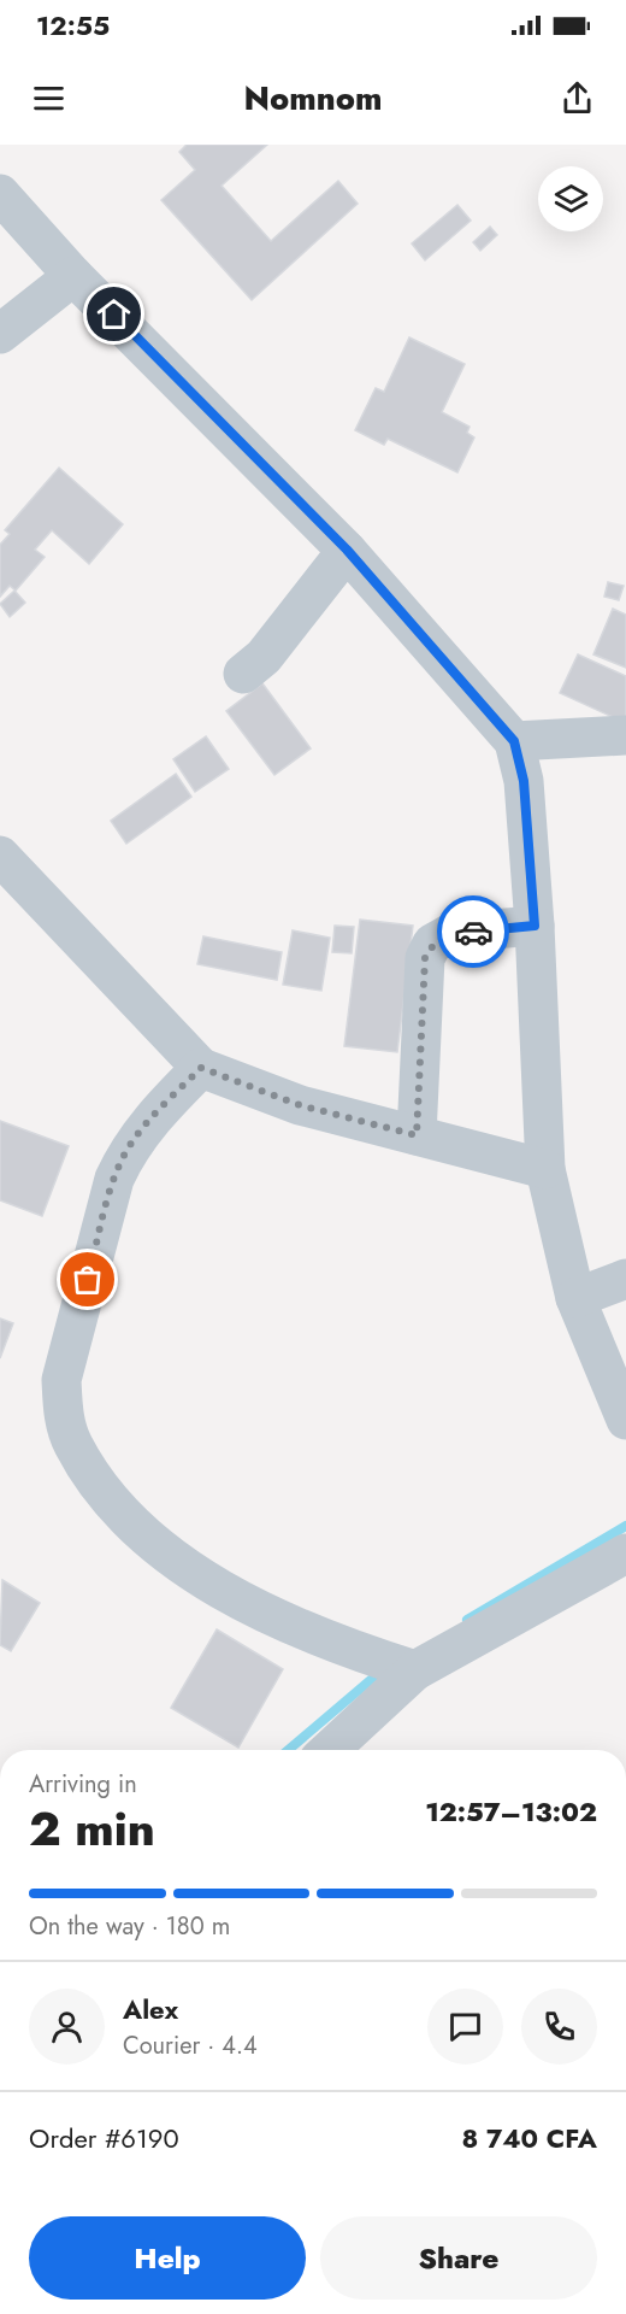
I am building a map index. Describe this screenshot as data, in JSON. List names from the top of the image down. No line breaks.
{"page":{"status":"12:55","header":"Nomnom","heading":["2 min","Arriving in","12:57–13:02"],"panel":["Alex","Courier · 4.4","Order #6190","8 740 CFA"],"bar":"On the way · 180 m","buttons":["Help","Share"]}}
